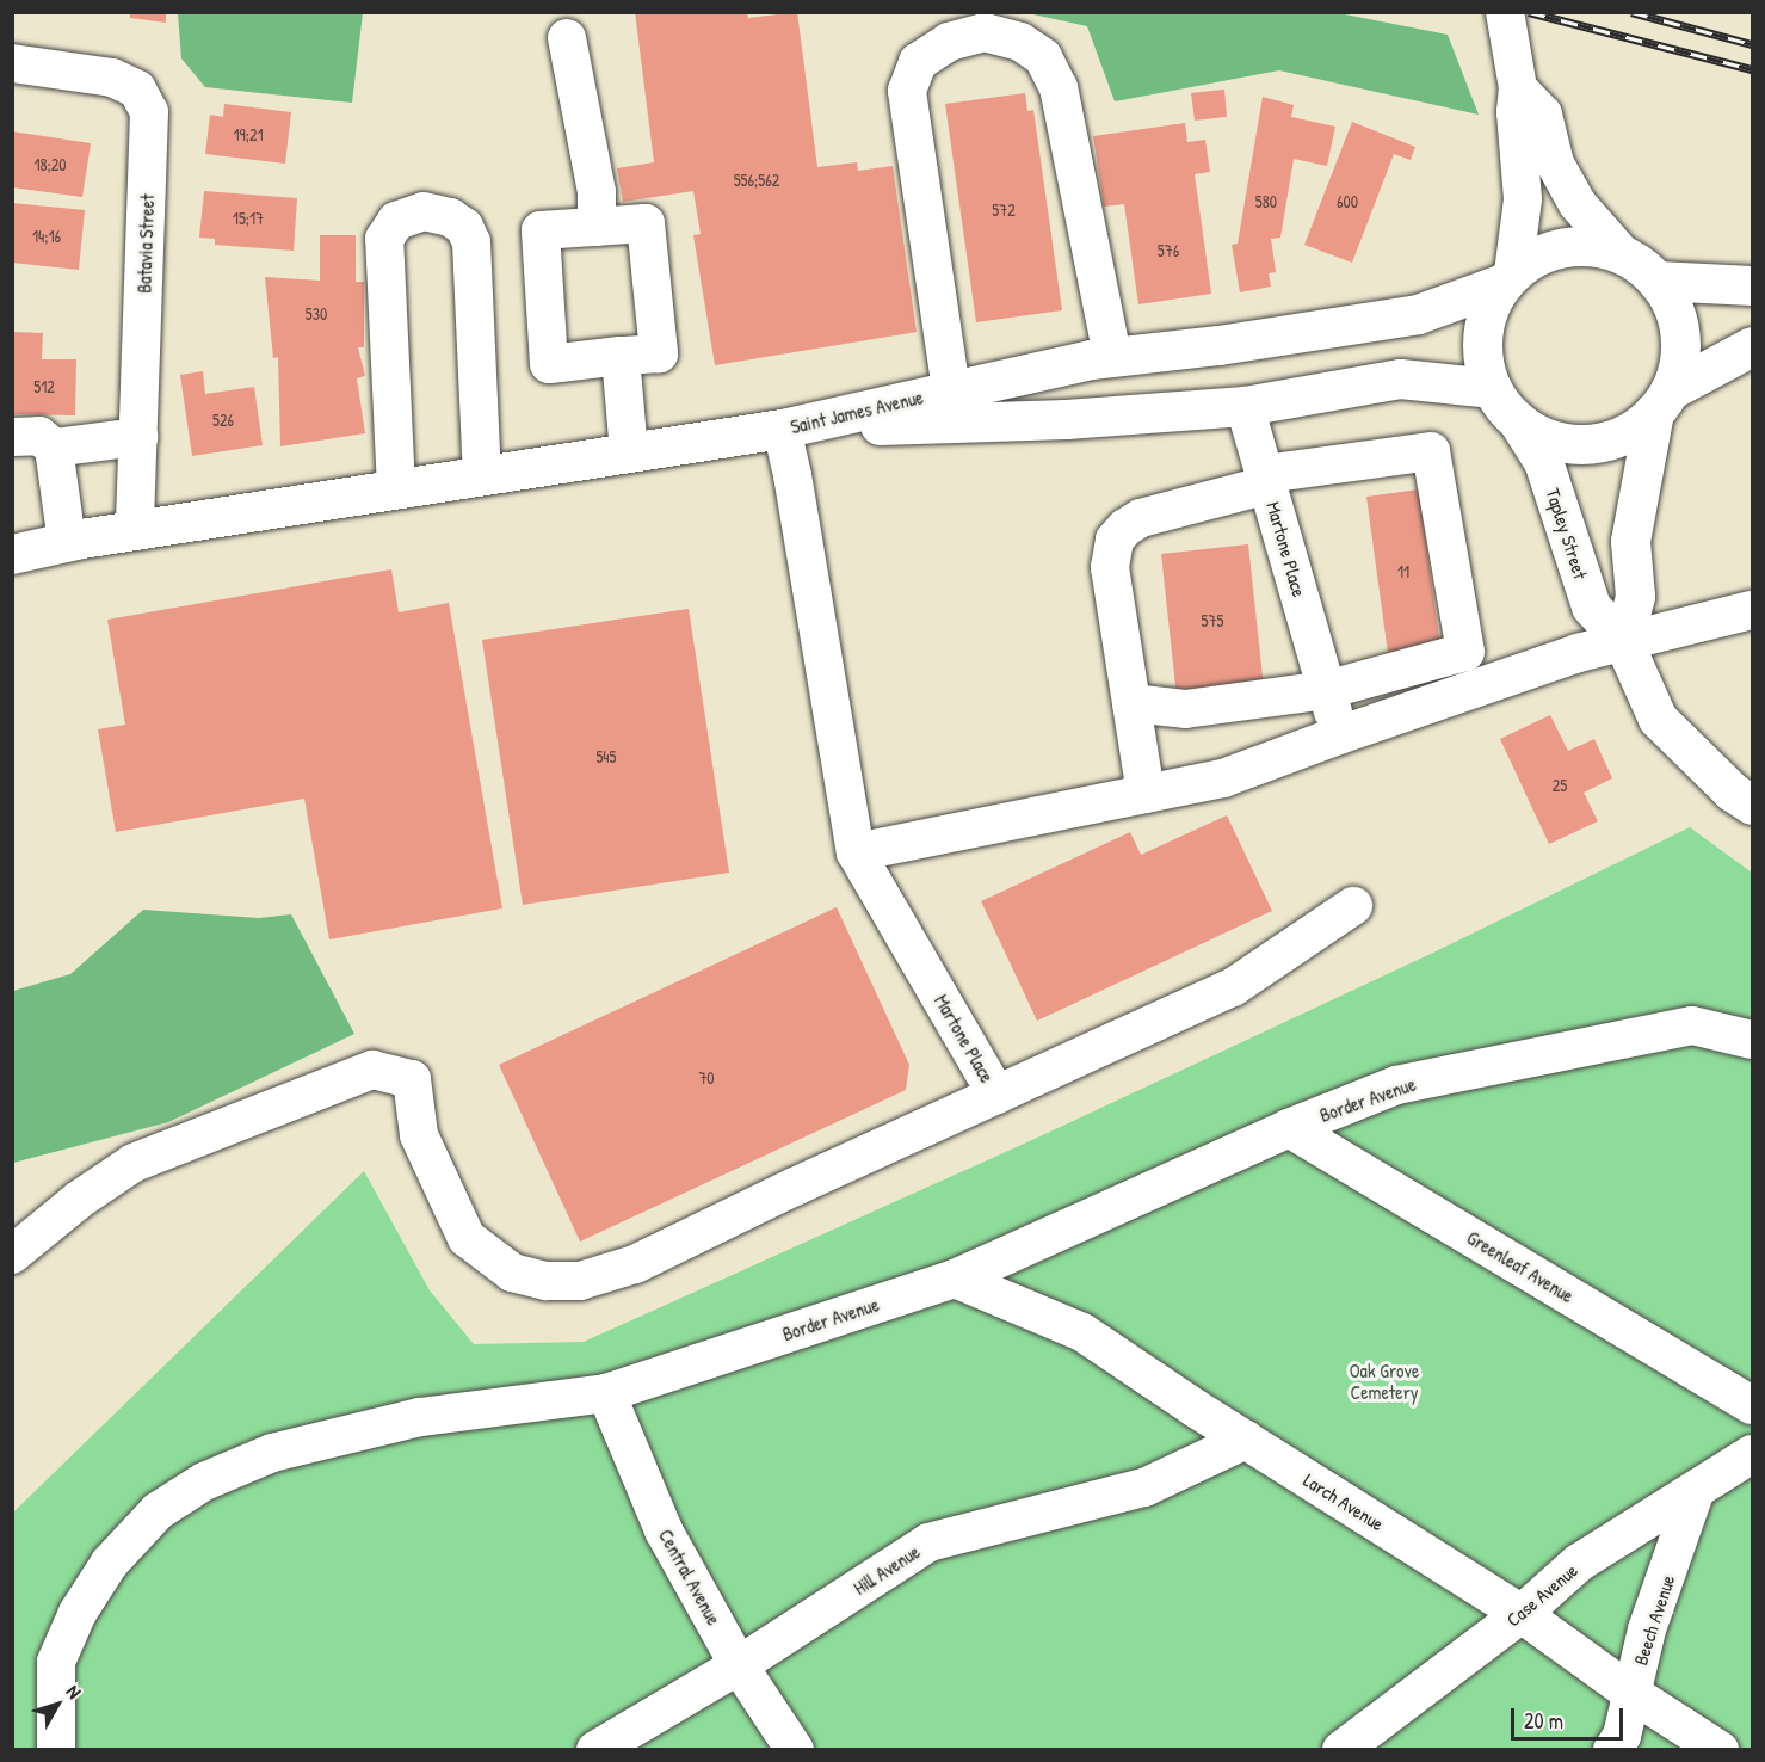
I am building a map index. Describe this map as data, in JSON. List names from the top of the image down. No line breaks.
{"streets":{"main road":["Saint James Avenue","Tapley Street"],"street":["Batavia Street","Martone Place","Border Avenue","Greenleaf Avenue","Larch Avenue","Hill Avenue","Central Avenue","Case Avenue","Beech Avenue"]},"crossings":[["Saint James Avenue","Tapley Street"],["Saint James Avenue","Martone Place"],["Border Avenue","Greenleaf Avenue"],["Border Avenue","Larch Avenue"],["Border Avenue","Central Avenue"],["Larch Avenue","Hill Avenue"],["Larch Avenue","Case Avenue"],["Larch Avenue","Beech Avenue"],["Hill Avenue","Central Avenue"],["Case Avenue","Beech Avenue"]],"parks":["Oak Grove Cemetery"],"house_numbers":["19;21","18;20","556;562","580","600","572","15;17","14;16","576","530","512","526","11","575","545","25","70"],"scale_bar":"20 m","north":"top right"}
